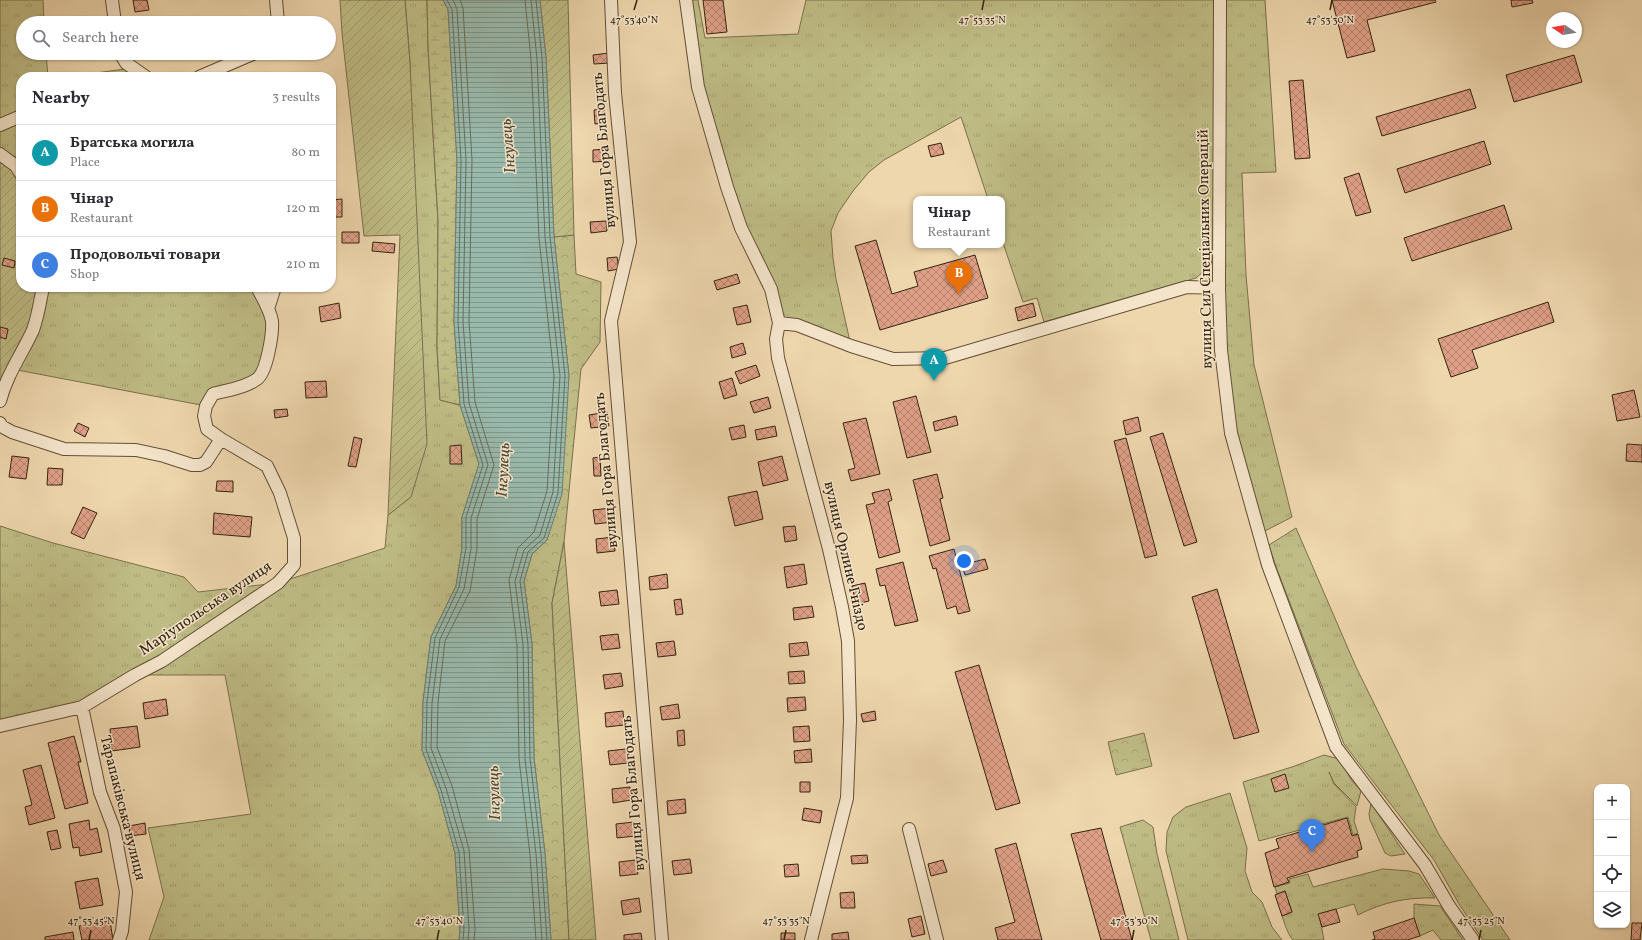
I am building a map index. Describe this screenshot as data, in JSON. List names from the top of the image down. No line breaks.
{"streets":{"street":["вулиця Гора Благодать","вулиця Сил Спеціальних Операцій","вулиця Орлине Гніздо","Маріупольська вулиця","Тарапаківська вулиця"]},"crossings":[["Маріупольська вулиця","Тарапаківська вулиця"]],"water":["Інгулець"],"north":"left","page":{"search":"Search here","heading":["Nearby","3 results"],"list":[{"mark":"A","name":"Братська могила","note":"Place","value":"80 m"},{"mark":"B","name":"Чінар","note":"Restaurant","value":"120 m"},{"mark":"C","name":"Продовольчі товари","note":"Shop","value":"210 m"}],"popup":["Чінар","Restaurant"],"pins":["B","A","C"],"map_buttons":["+","−"]},"coordinates":["47°53'40\"N","47°53'35\"N","47°53'30\"N","47°53'45\"N","47°53'25\"N"]}
